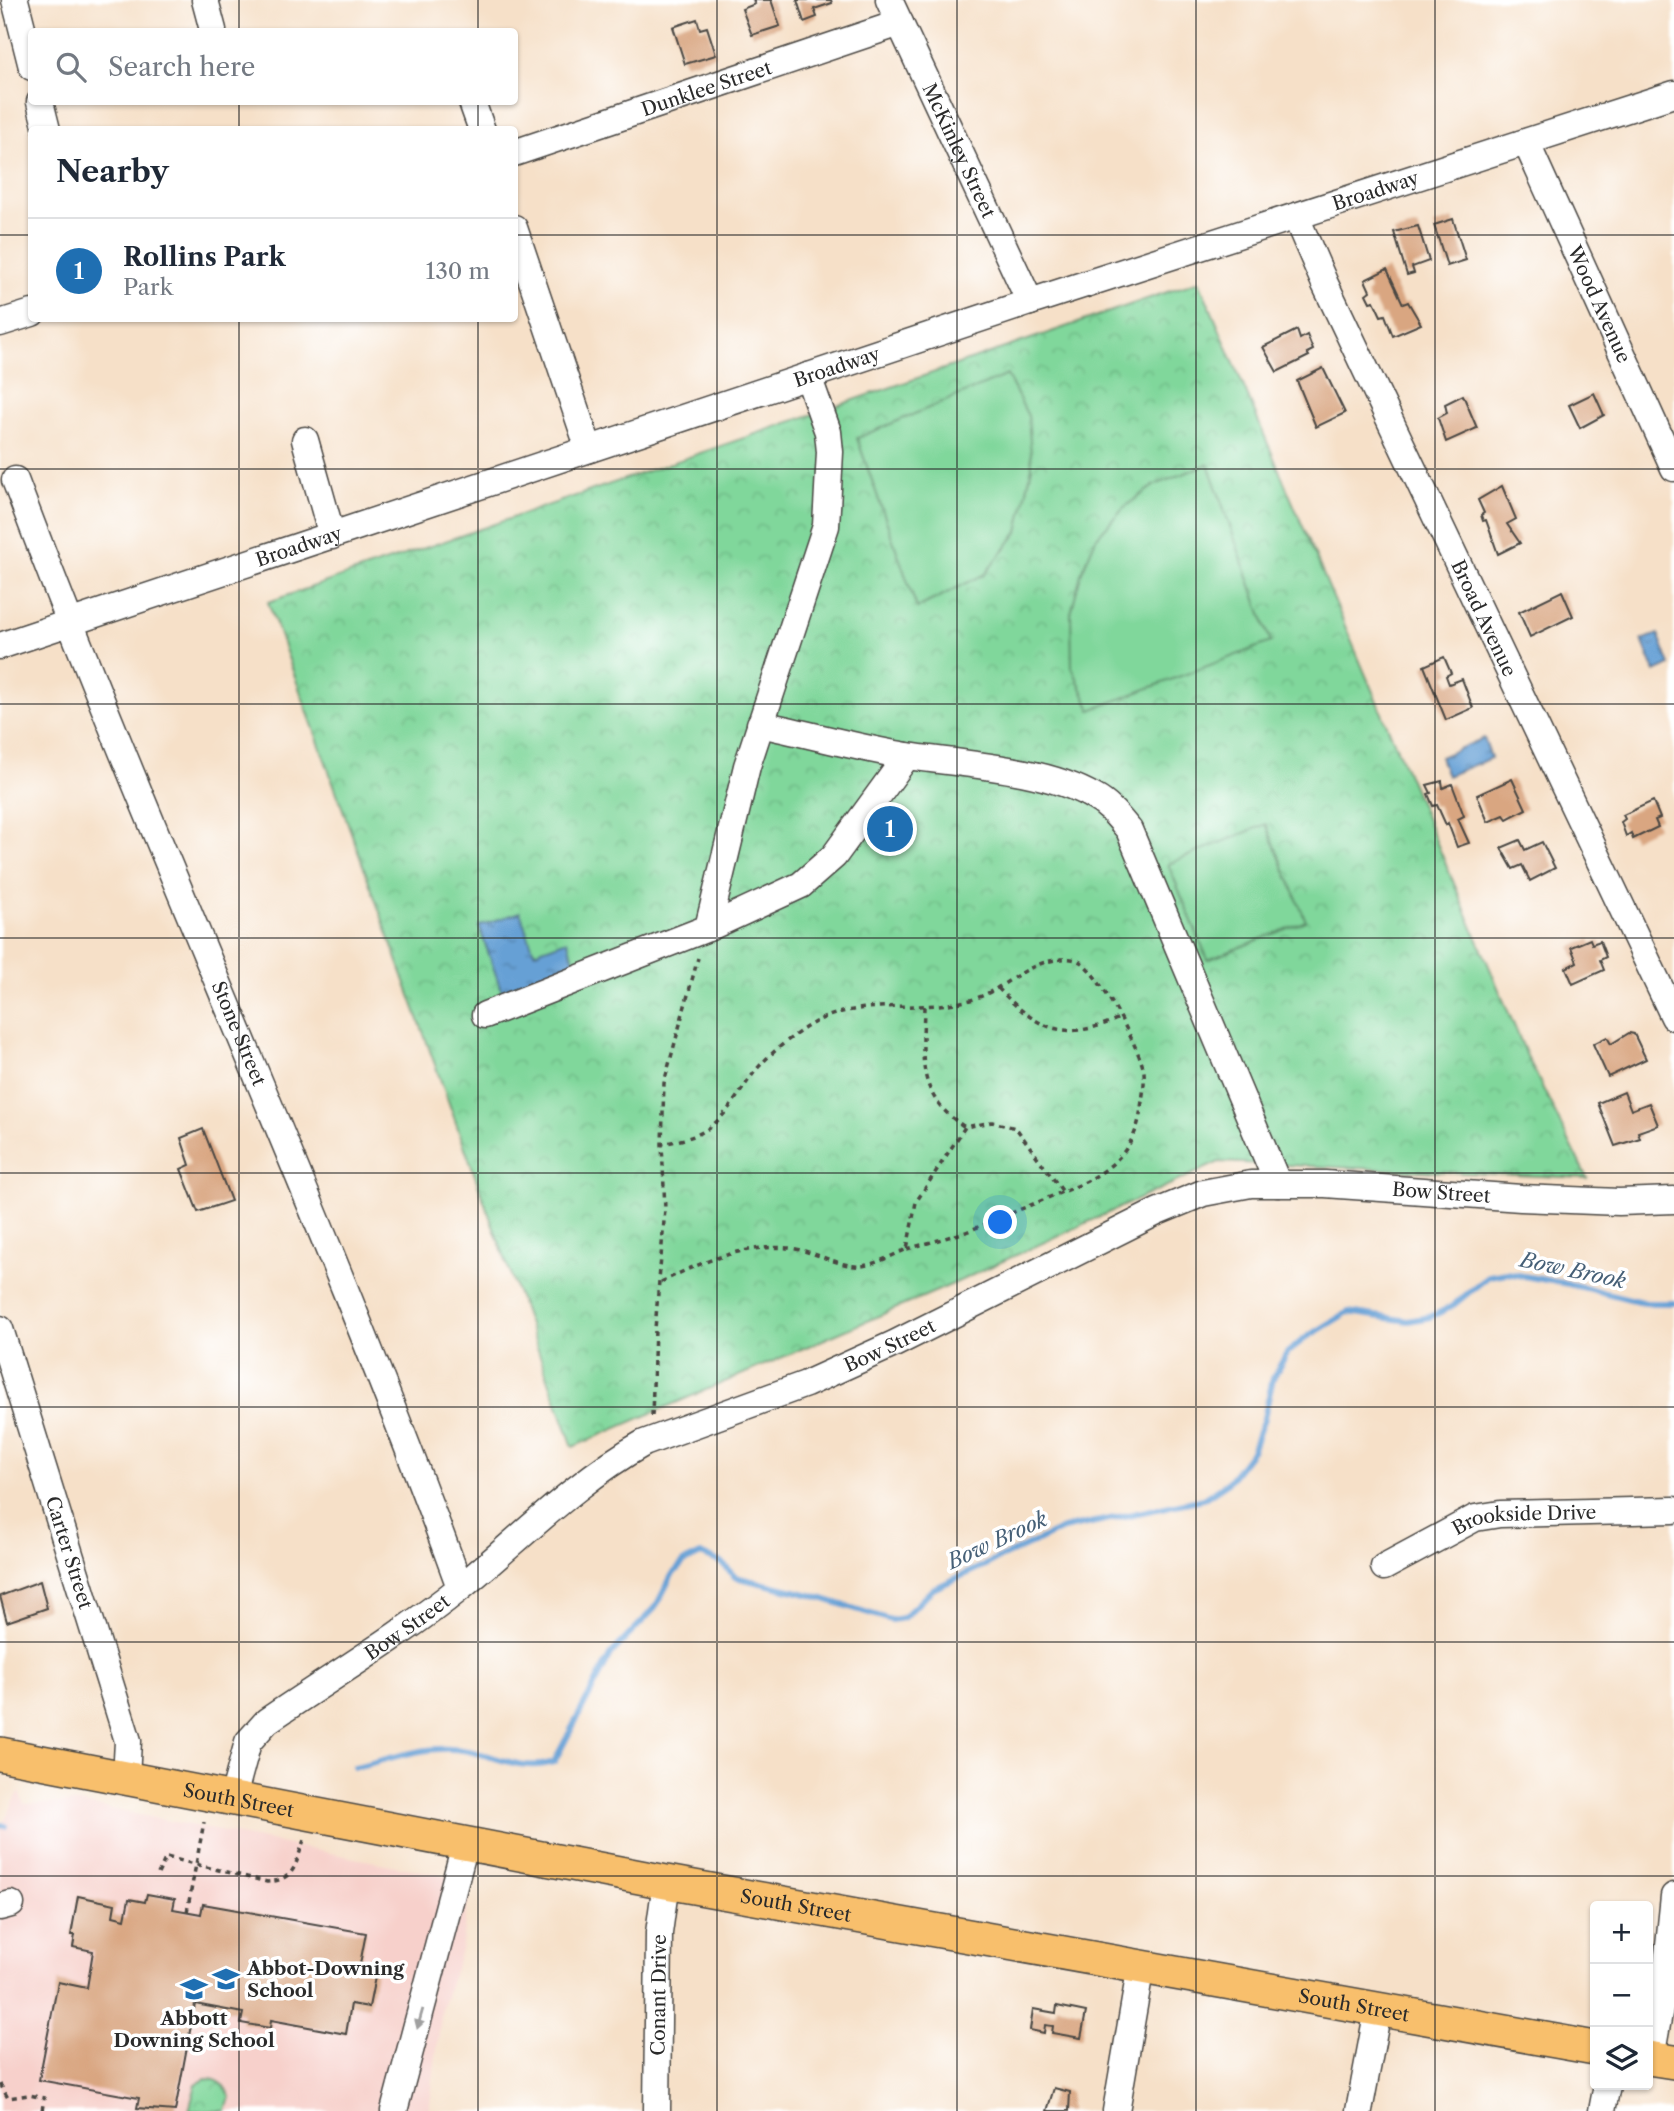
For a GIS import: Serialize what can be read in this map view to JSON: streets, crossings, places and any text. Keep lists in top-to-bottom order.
{
  "streets": {
    "main road": ["South Street"],
    "street": [
      "Dunklee Street",
      "McKinley Street",
      "Broadway",
      "Wood Avenue",
      "Broad Avenue",
      "Stone Street",
      "Bow Street",
      "Brookside Drive",
      "Carter Street",
      "Conant Drive"
    ]
  },
  "crossings": [
    ["Dunklee Street", "McKinley Street"],
    ["McKinley Street", "Broadway"],
    ["Broadway", "Wood Avenue"],
    ["Broadway", "Broad Avenue"],
    ["Broadway", "Stone Street"],
    ["Stone Street", "Bow Street"],
    ["Bow Street", "South Street"],
    ["Carter Street", "South Street"],
    ["South Street", "Conant Drive"]
  ],
  "water": ["Bow Brook"],
  "places": {
    "school or university": ["Abbot-Downing School", "Abbott Downing School"]
  },
  "page": {
    "search": "Search here",
    "heading": "Nearby",
    "list": [
      {
        "mark": "1",
        "name": "Rollins Park",
        "note": "Park",
        "value": "130 m"
      }
    ],
    "pins": "1",
    "map_buttons": ["+", "−"]
  }
}
